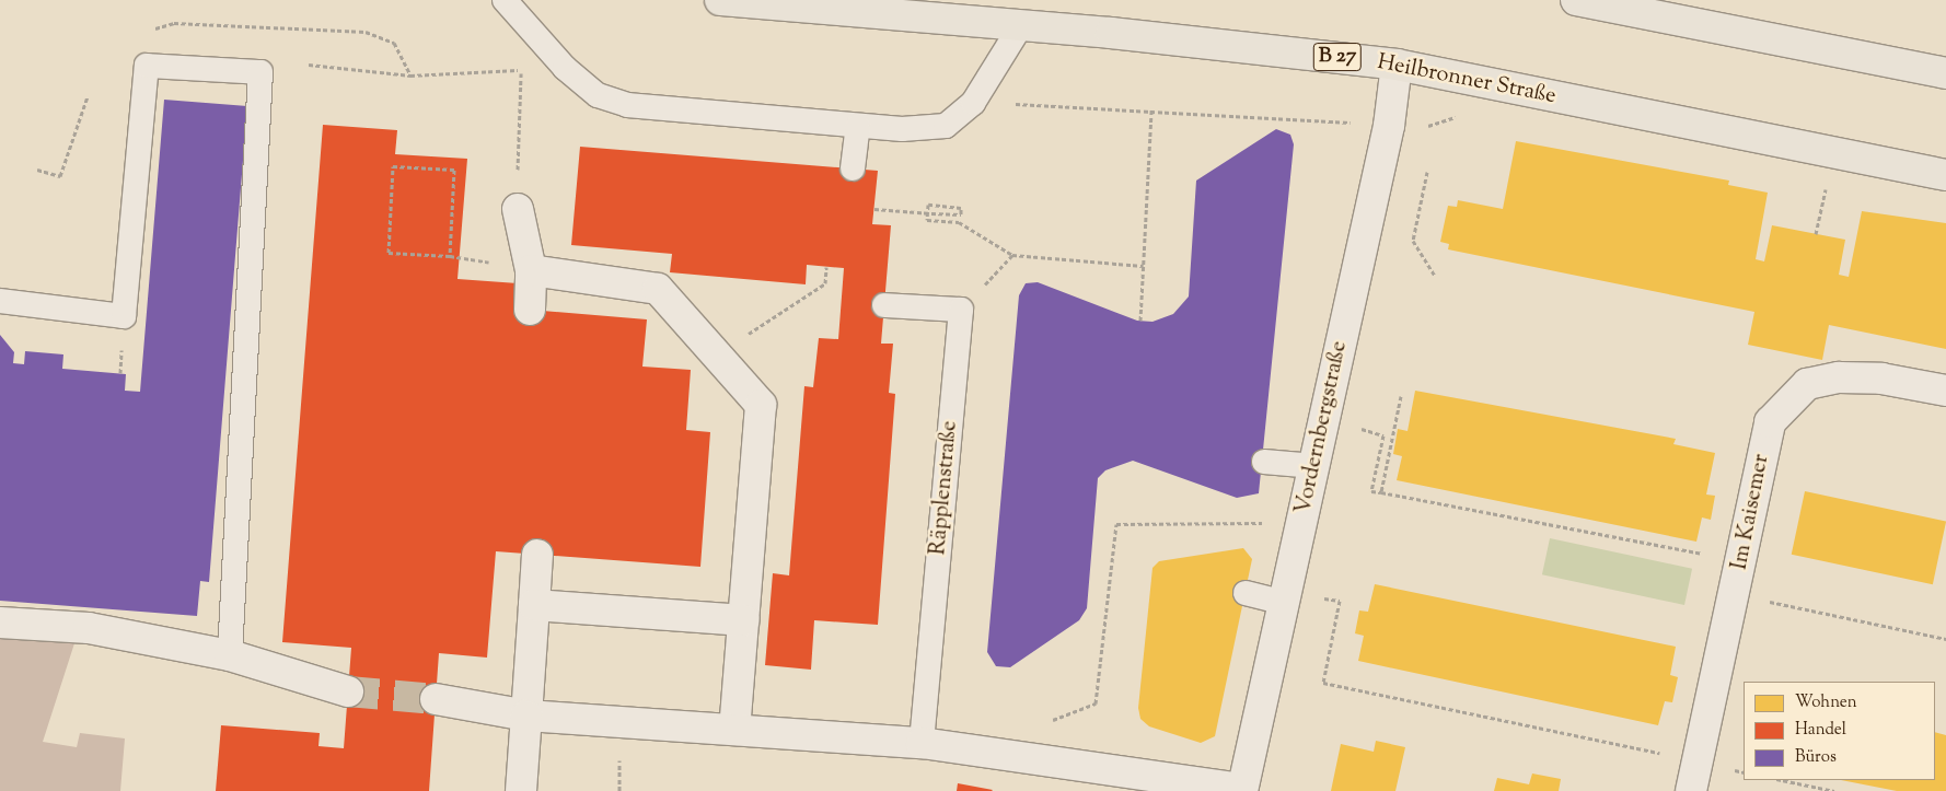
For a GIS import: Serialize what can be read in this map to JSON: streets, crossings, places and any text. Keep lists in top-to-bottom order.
{
  "streets": {
    "main road": ["B 27", "Heilbronner Straße"],
    "street": ["Vordernbergstraße", "Im Kaisemer"],
    "lane": ["Räpplenstraße"]
  },
  "crossings": [
    ["Heilbronner Straße", "Vordernbergstraße"]
  ],
  "legend": ["Wohnen", "Handel", "Büros"]
}
